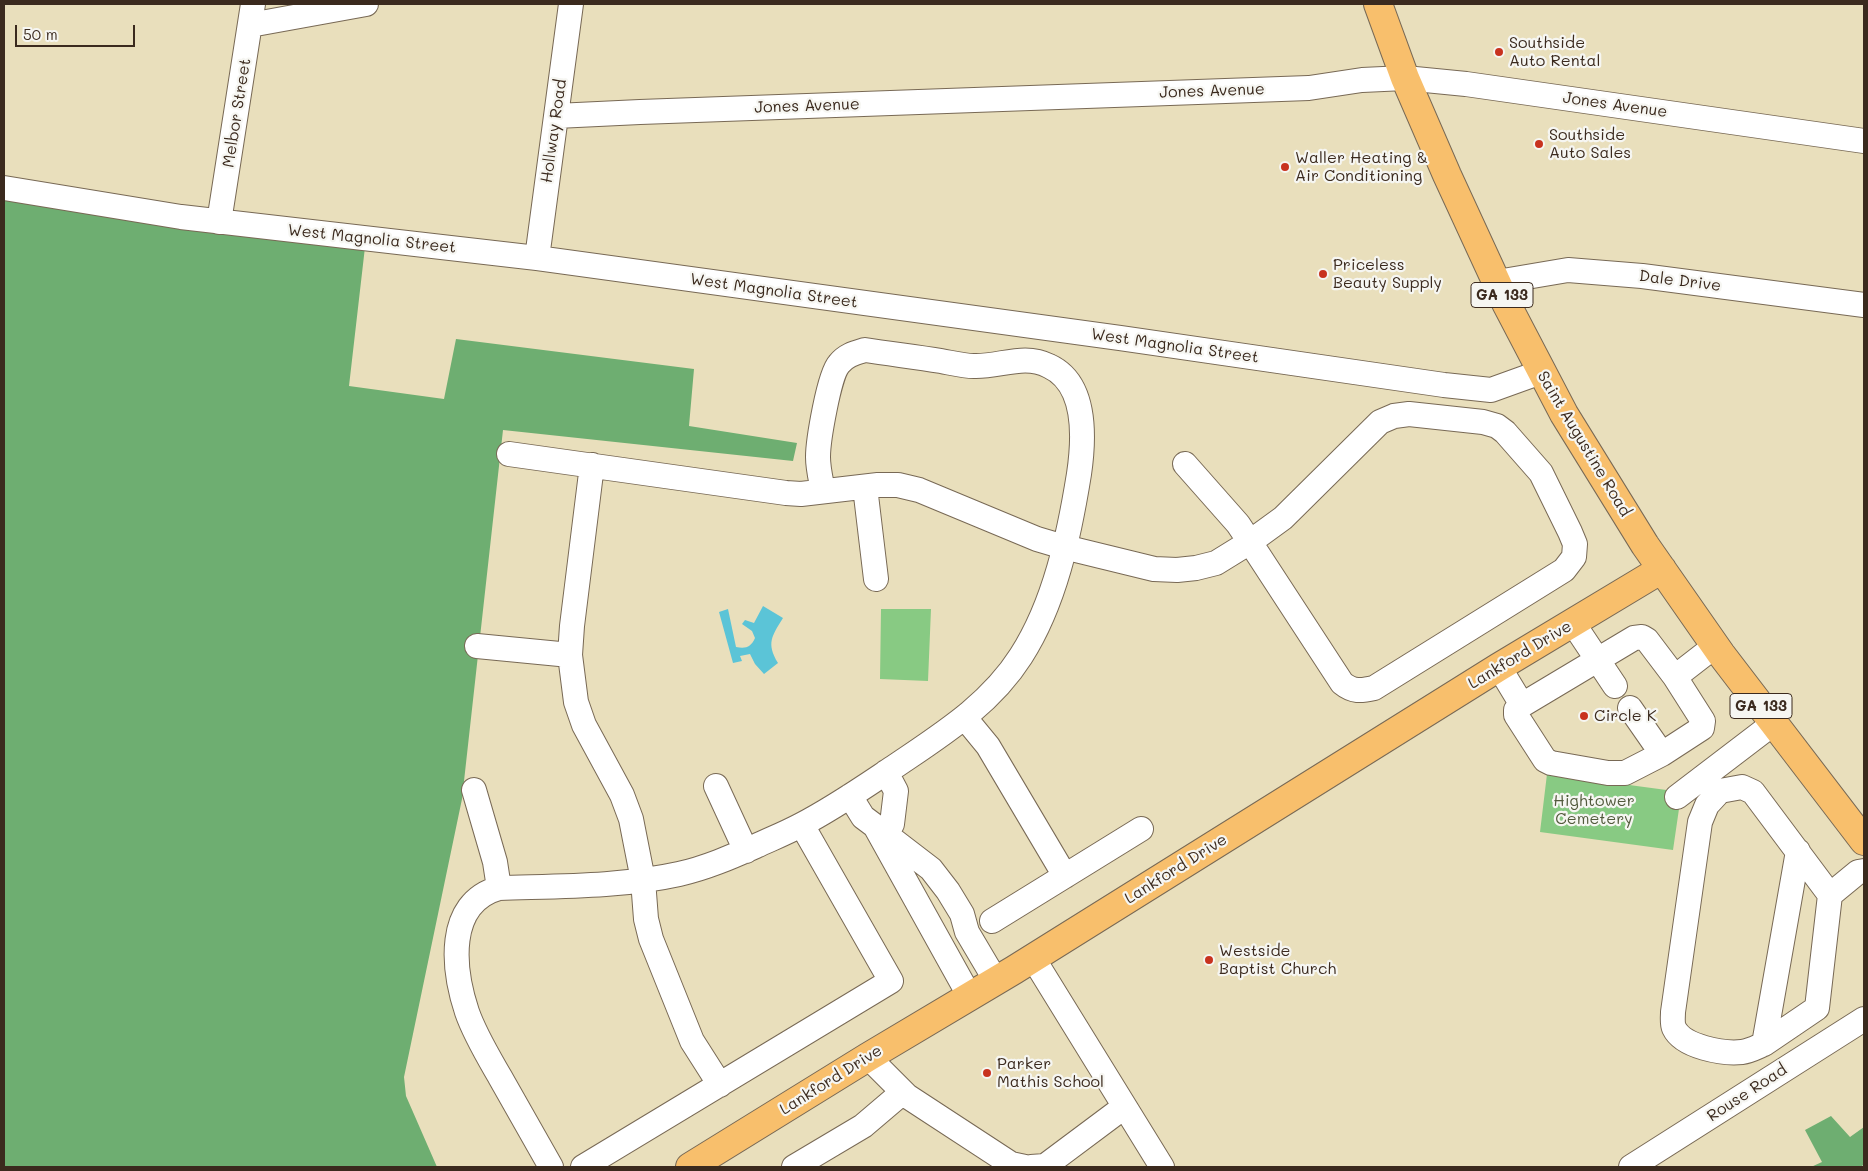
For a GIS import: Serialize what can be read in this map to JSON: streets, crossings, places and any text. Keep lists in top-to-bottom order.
{
  "streets": {
    "main road": ["GA 133", "Saint Augustine Road", "Lankford Drive"],
    "street": [
      "Jones Avenue",
      "Melbor Street",
      "Hollway Road",
      "West Magnolia Street",
      "Dale Drive",
      "Rouse Road"
    ]
  },
  "crossings": [
    ["Jones Avenue", "Hollway Road"],
    ["Jones Avenue", "Saint Augustine Road"],
    ["Melbor Street", "West Magnolia Street"],
    ["Hollway Road", "West Magnolia Street"],
    ["West Magnolia Street", "Saint Augustine Road"],
    ["Dale Drive", "Saint Augustine Road"],
    ["Saint Augustine Road", "Lankford Drive"]
  ],
  "parks": ["Hightower Cemetery"],
  "places": [
    "Southside Auto Rental",
    "Southside Auto Sales",
    "Waller Heating & Air Conditioning",
    "Priceless Beauty Supply",
    "Circle K",
    "Westside Baptist Church",
    "Parker Mathis School"
  ],
  "scale_bar": "50 m"
}
